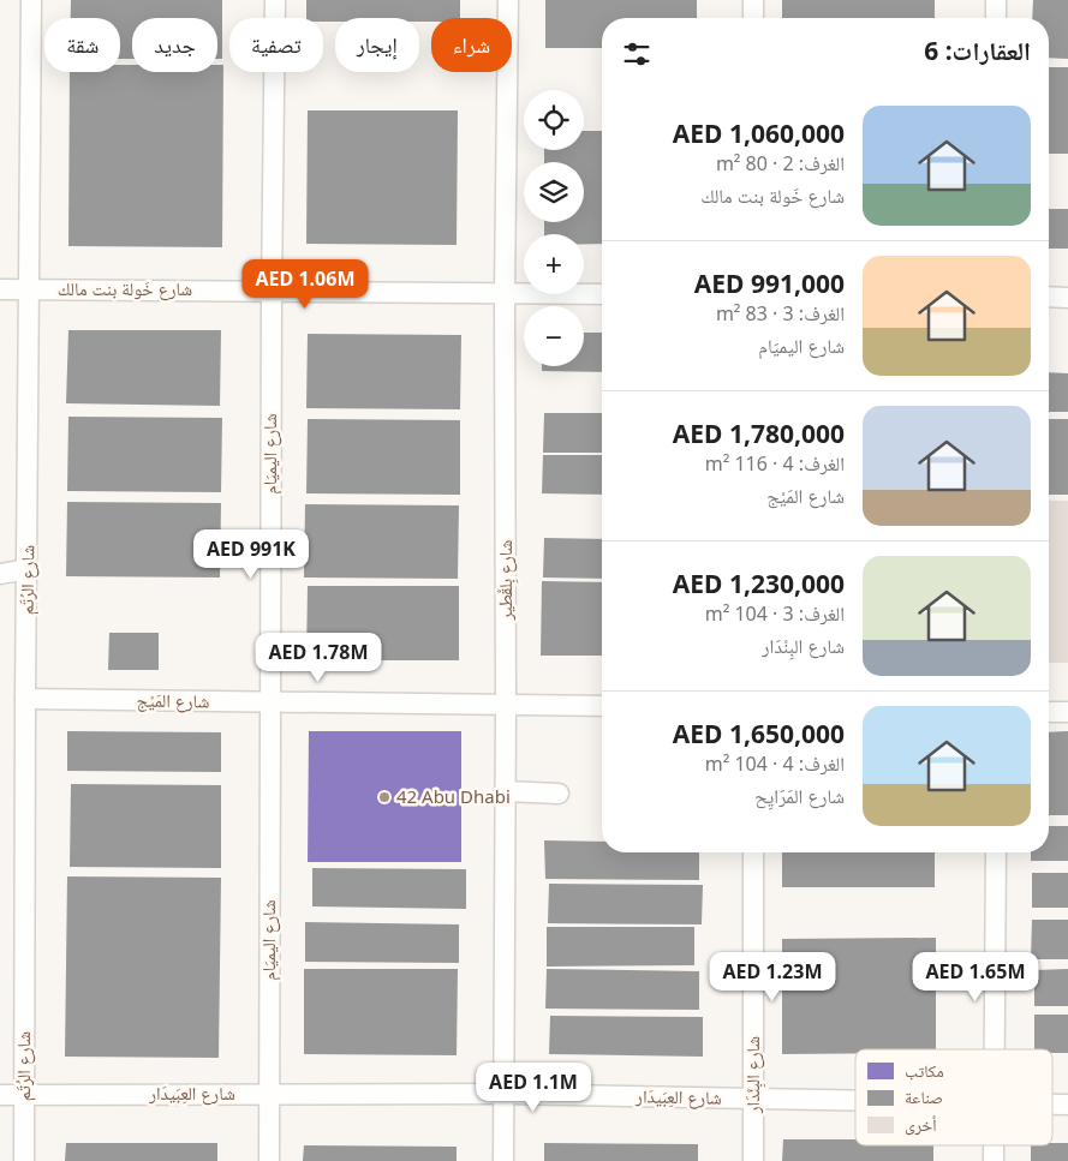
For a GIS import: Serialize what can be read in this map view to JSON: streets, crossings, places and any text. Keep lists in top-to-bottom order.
{
  "streets": {
    "street": [
      "شارع خَولة بنت مالك",
      "شارع اليميَام",
      "شارع الرُتَم",
      "شارع بِلقْطير",
      "شارع المَيْج",
      "شارع البِنْدَار",
      "شارع العِبَيدَار"
    ]
  },
  "crossings": [
    ["شارع خَولة بنت مالك", "شارع اليميَام"],
    ["شارع خَولة بنت مالك", "شارع الرُتَم"],
    ["شارع خَولة بنت مالك", "شارع بِلقْطير"],
    ["شارع اليميَام", "شارع المَيْج"],
    ["شارع اليميَام", "شارع العِبَيدَار"],
    ["شارع الرُتَم", "شارع المَيْج"],
    ["شارع الرُتَم", "شارع العِبَيدَار"],
    ["شارع بِلقْطير", "شارع المَيْج"],
    ["شارع بِلقْطير", "شارع العِبَيدَار"],
    ["شارع البِنْدَار", "شارع العِبَيدَار"]
  ],
  "places": ["42 Abu Dhabi"],
  "legend": ["مكاتب", "صناعة", "أخرى"],
  "page": {
    "chip": [
      "شراء",
      "إيجار",
      "تصفية",
      "جديد",
      "شقة"
    ],
    "heading": "العقارات: 6",
    "map_buttons": ["+", "−"],
    "list": [
      {
        "name": "AED 1,060,000",
        "note": "الغرف: 2 · 80 m² · شارع خَولة بنت مالك"
      },
      {
        "name": "AED 991,000",
        "note": "الغرف: 3 · 83 m² · شارع اليميَام"
      },
      {
        "name": "AED 1,780,000",
        "note": "الغرف: 4 · 116 m² · شارع المَيْج"
      },
      {
        "name": "AED 1,230,000",
        "note": "الغرف: 3 · 104 m² · شارع البِنْدَار"
      },
      {
        "name": "AED 1,650,000",
        "note": "الغرف: 4 · 104 m² · شارع المَرَايِح"
      }
    ],
    "price": [
      "AED 1.06M",
      "AED 991K",
      "AED 1.78M",
      "AED 1.23M",
      "AED 1.65M",
      "AED 1.1M"
    ]
  }
}
